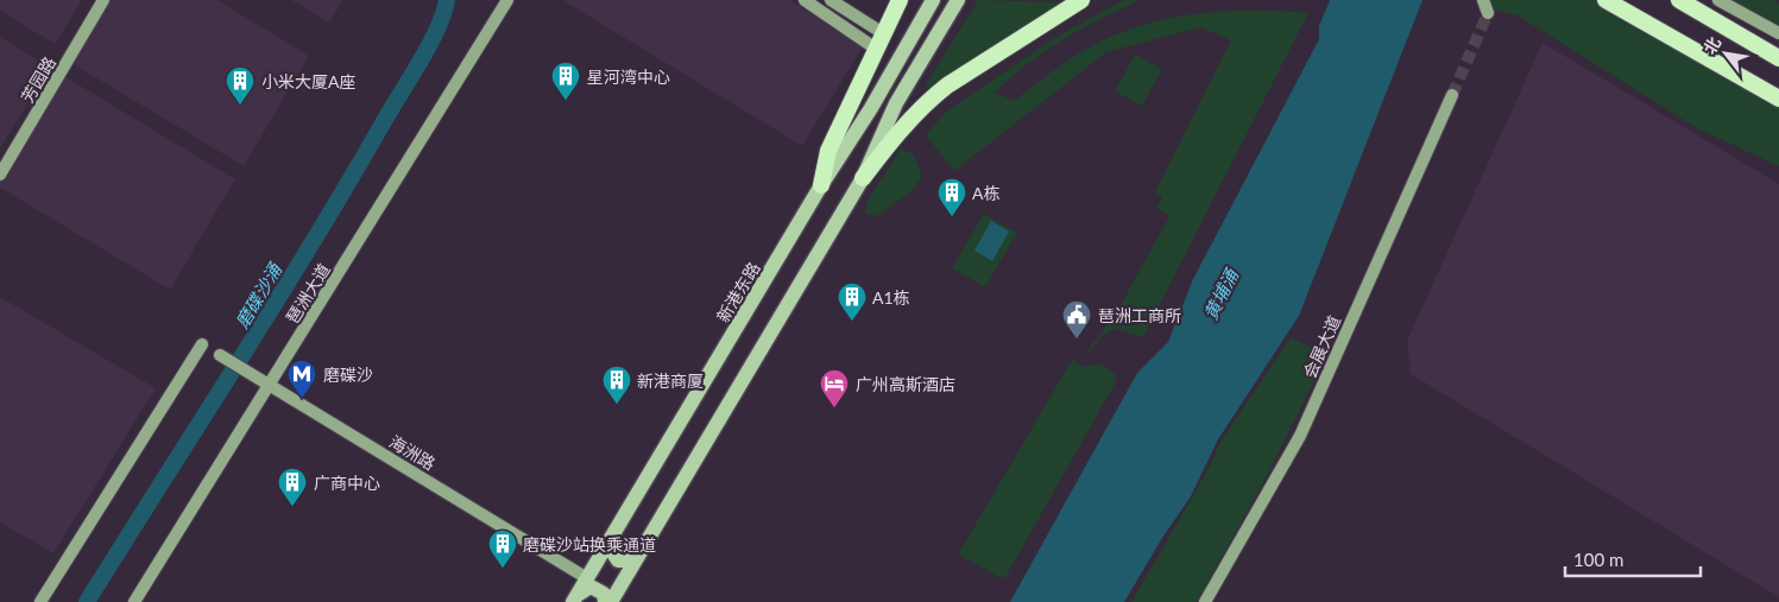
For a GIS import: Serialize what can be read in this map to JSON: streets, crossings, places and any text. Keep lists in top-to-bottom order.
{
  "streets": {
    "main road": ["新港东路"],
    "street": [
      "芳园路",
      "琶洲大道",
      "会展大道",
      "海洲路"
    ]
  },
  "crossings": [
    ["新港东路", "海洲路"],
    ["琶洲大道", "海洲路"]
  ],
  "water": ["黄埔涌", "磨碟沙涌"],
  "places": {
    "building": [
      "星河湾中心",
      "小米大厦A座",
      "A栋",
      "A1栋",
      "新港商厦",
      "广商中心",
      "磨碟沙站换乘通道"
    ],
    "public building": ["琶洲工商所"],
    "metro station": ["磨碟沙"],
    "hotel": ["广州高斯酒店"]
  },
  "scale_bar": "100 m",
  "north": "top left"
}
